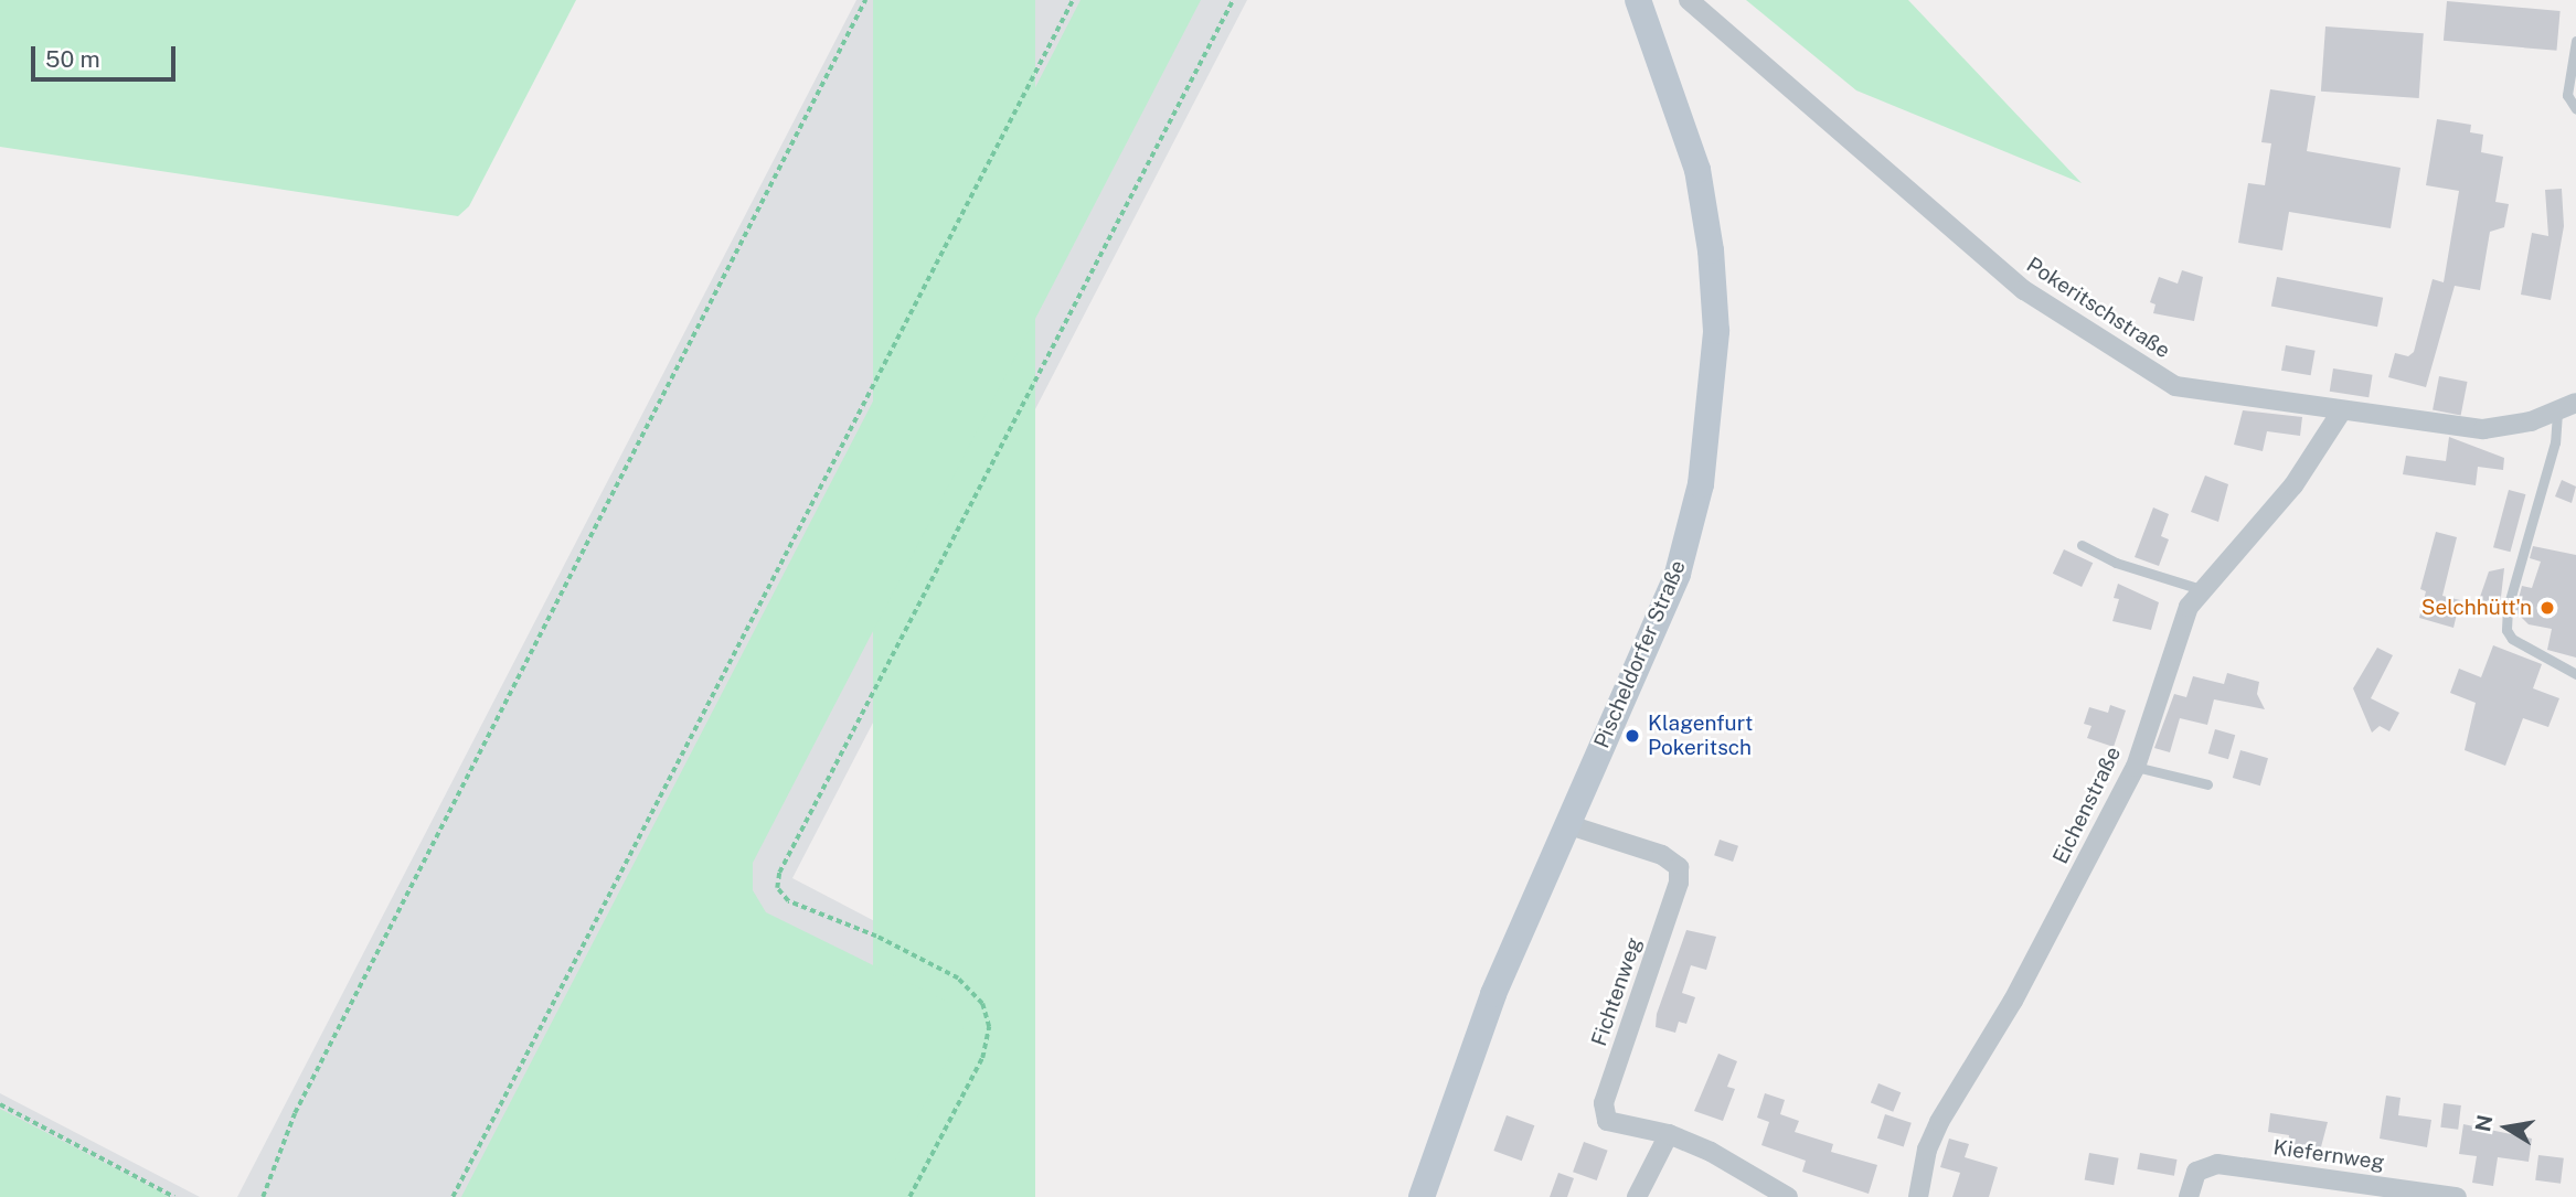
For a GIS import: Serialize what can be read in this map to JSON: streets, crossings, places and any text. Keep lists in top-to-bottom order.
{
  "streets": {
    "main road": ["Pischeldorfer Straße"],
    "street": [
      "Pokeritschstraße",
      "Eichenstraße",
      "Fichtenweg",
      "Kiefernweg"
    ]
  },
  "crossings": [
    ["Pokeritschstraße", "Eichenstraße"],
    ["Pischeldorfer Straße", "Fichtenweg"]
  ],
  "places": ["Selchhütt'n", "Klagenfurt Pokeritsch"],
  "scale_bar": "50 m",
  "north": "left"
}
